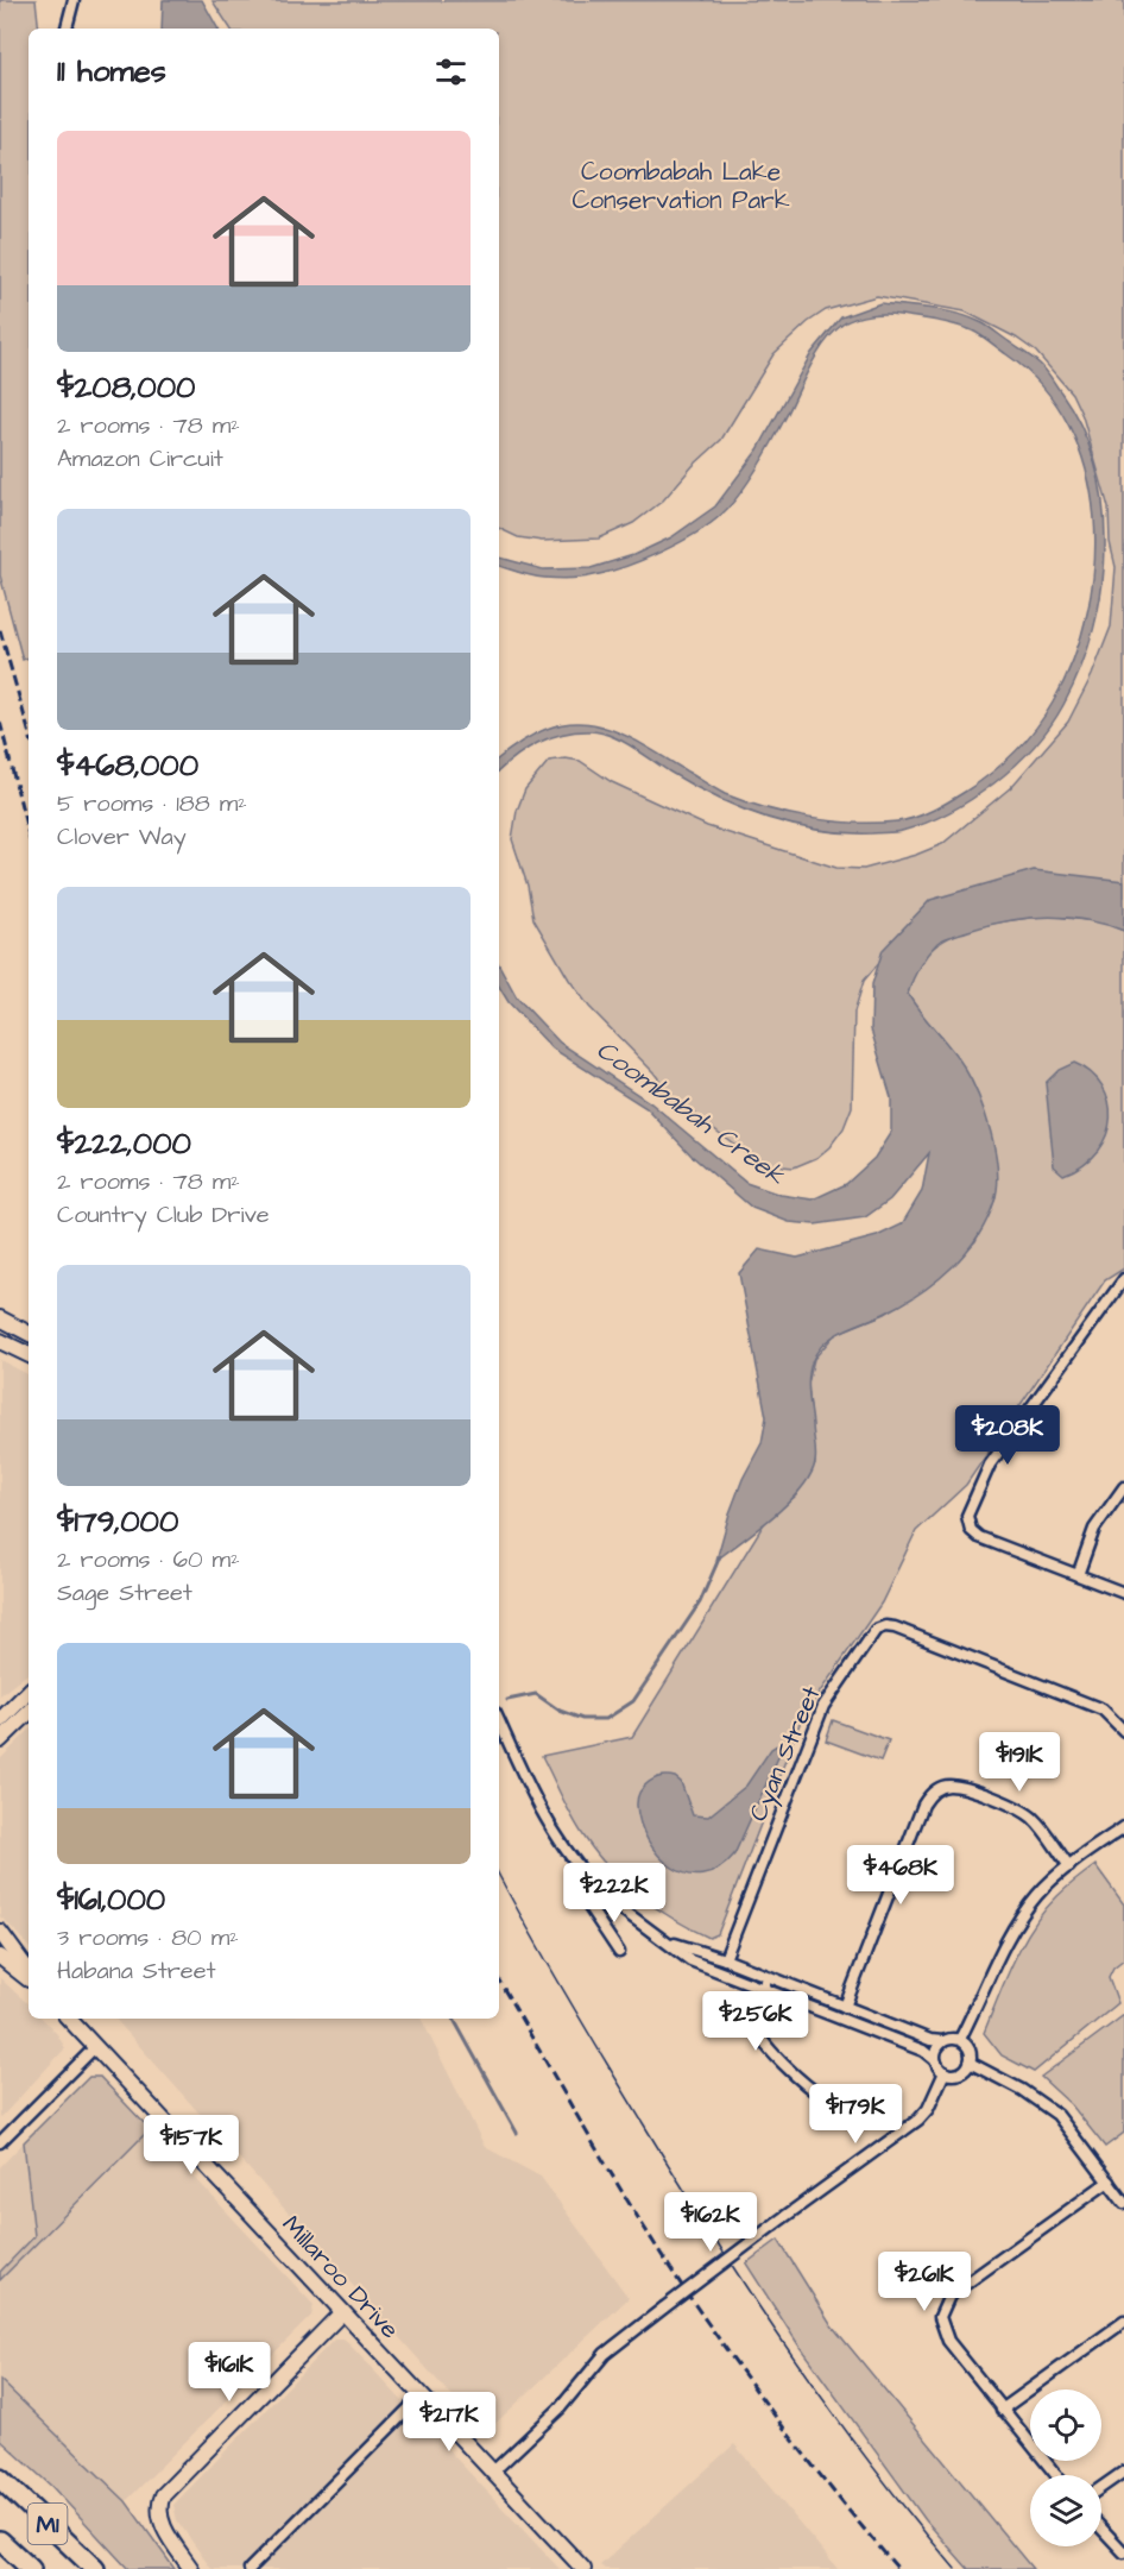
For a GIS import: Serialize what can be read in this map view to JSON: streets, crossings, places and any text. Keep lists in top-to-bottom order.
{
  "streets": {
    "highway": ["M1"],
    "street": ["Cyan Street", "Millaroo Drive"]
  },
  "water": ["Coombabah Creek"],
  "parks": ["Coombabah Lake Conservation Park"],
  "page": {
    "heading": "11 homes",
    "list": [
      {
        "name": "$208,000",
        "note": "2 rooms · 78 m² · Amazon Circuit"
      },
      {
        "name": "$468,000",
        "note": "5 rooms · 188 m² · Clover Way"
      },
      {
        "name": "$222,000",
        "note": "2 rooms · 78 m² · Country Club Drive"
      },
      {
        "name": "$179,000",
        "note": "2 rooms · 60 m² · Sage Street"
      },
      {
        "name": "$161,000",
        "note": "3 rooms · 80 m² · Habana Street"
      }
    ],
    "price": [
      "$208K",
      "$191K",
      "$468K",
      "$222K",
      "$256K",
      "$179K",
      "$157K",
      "$162K",
      "$261K",
      "$161K",
      "$217K"
    ]
  }
}
